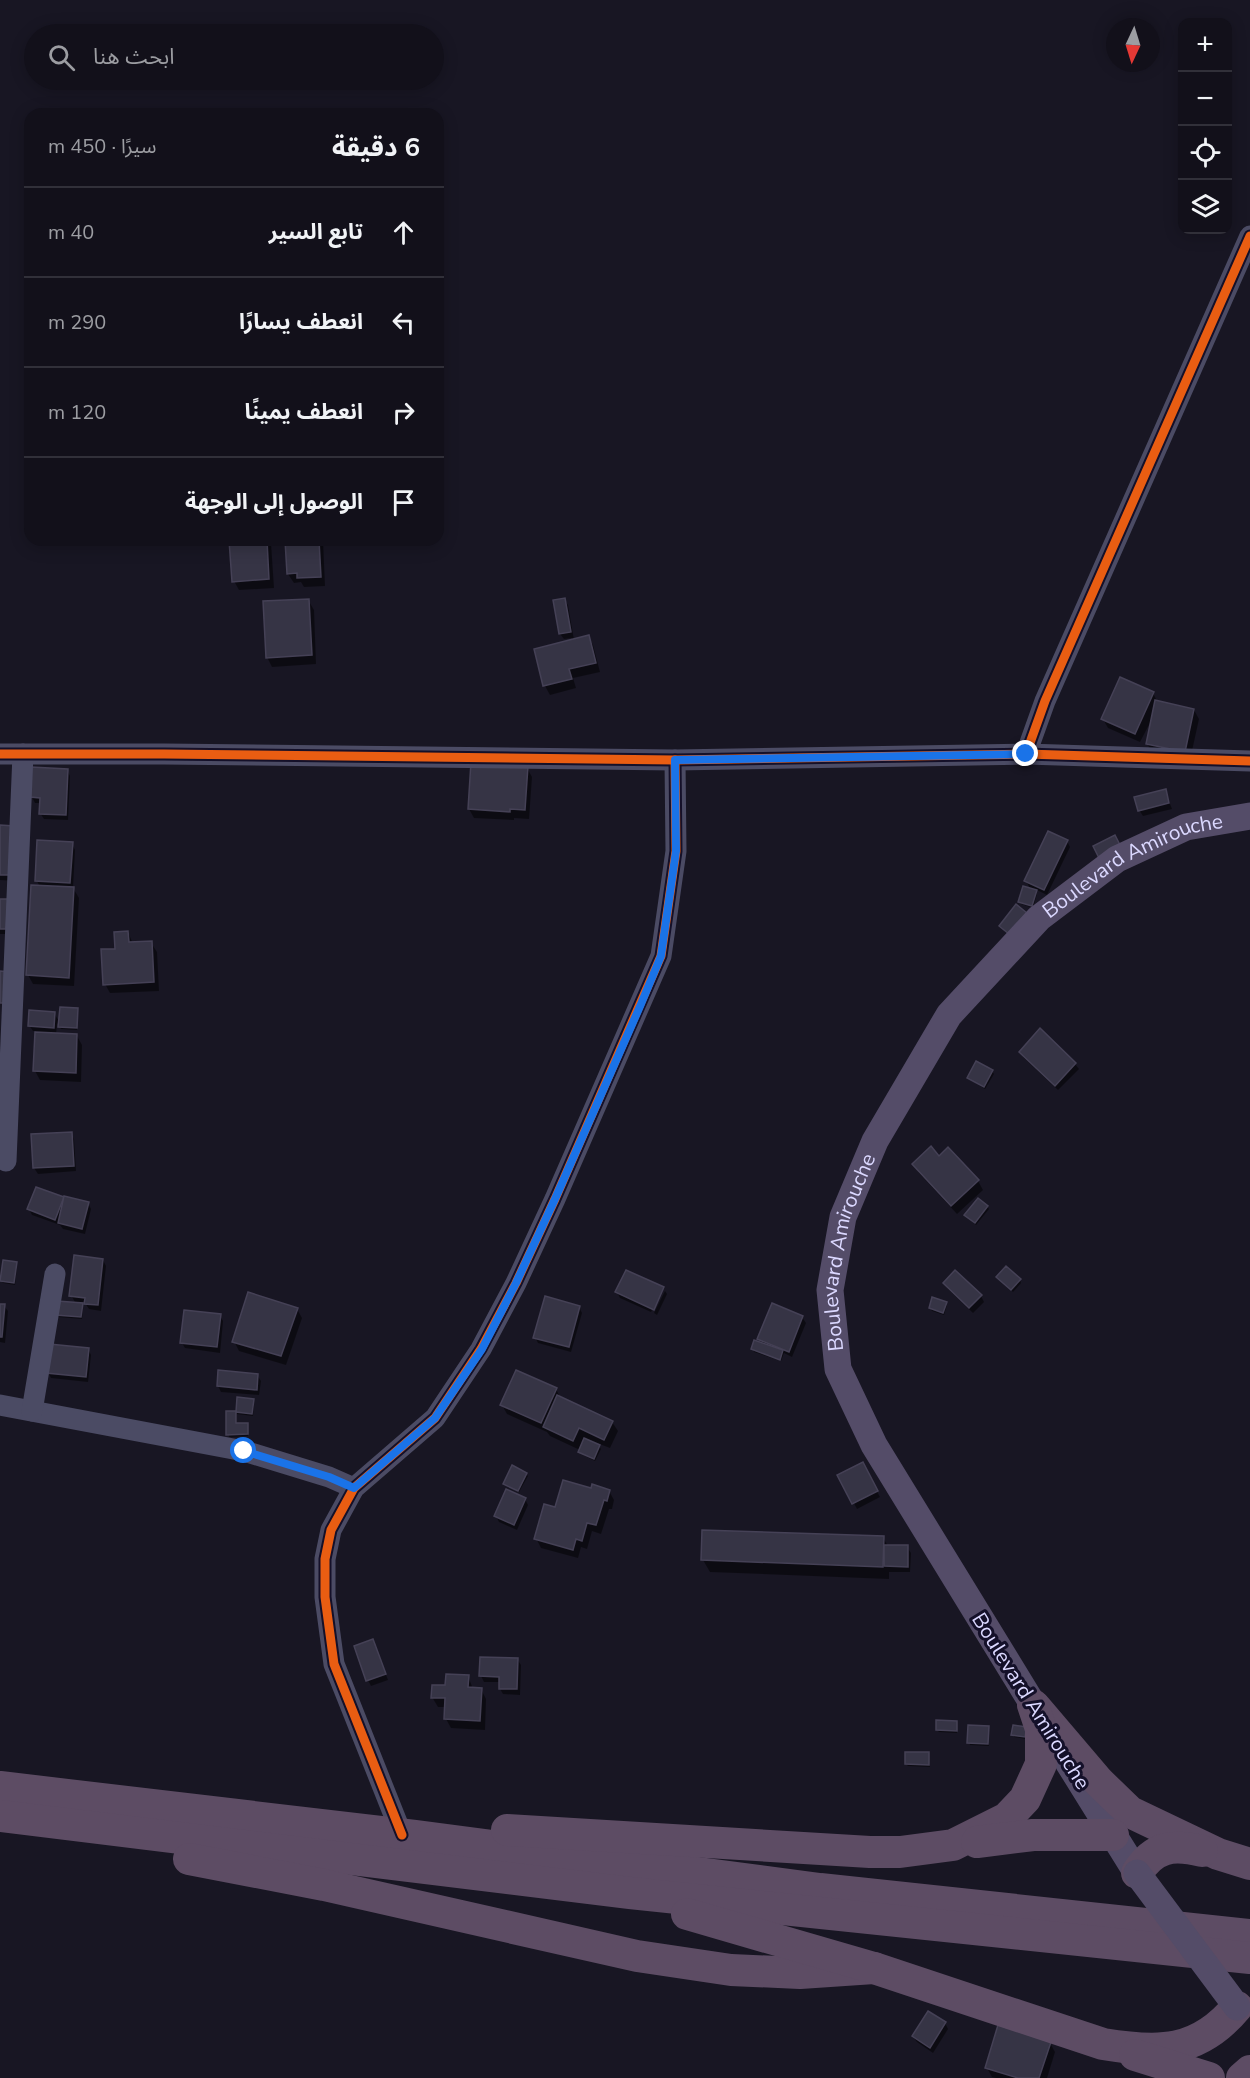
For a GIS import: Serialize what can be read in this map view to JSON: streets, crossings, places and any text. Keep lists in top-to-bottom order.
{
  "streets": {
    "main road": ["Boulevard Amirouche"]
  },
  "north": "bottom",
  "page": {
    "map_buttons": ["+", "−"],
    "search": "ابحث هنا",
    "heading": ["6 دقيقة", "سيرًا · 450 m"],
    "list": [
      ["تابع السير", "40 m"],
      ["انعطف يسارًا", "290 m"],
      ["انعطف يمينًا", "120 m"],
      "الوصول إلى الوجهة"
    ]
  }
}
